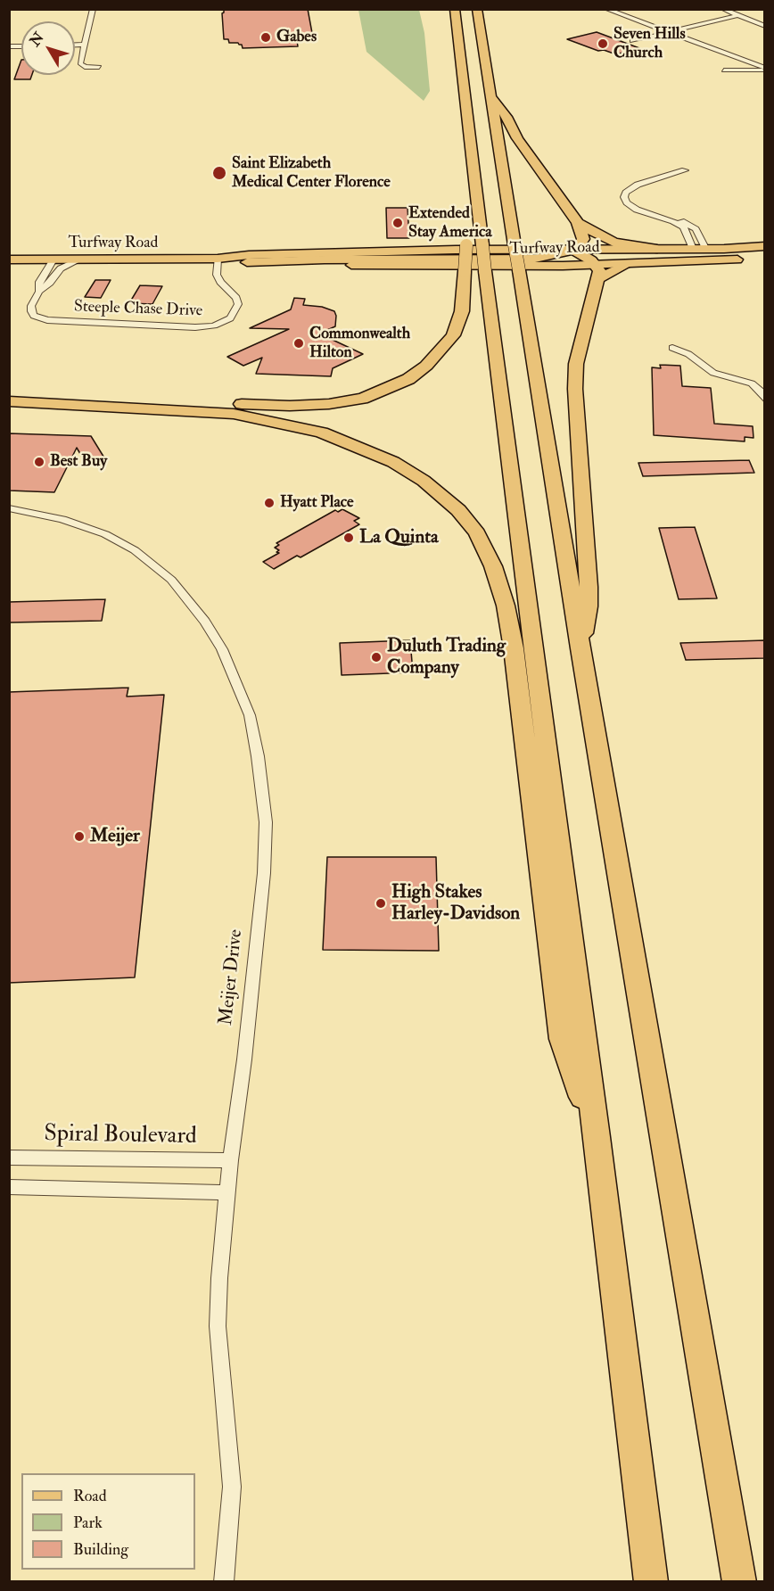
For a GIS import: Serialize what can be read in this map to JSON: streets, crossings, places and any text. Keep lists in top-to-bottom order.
{
  "streets": {
    "main road": ["Turfway Road"],
    "street": ["Steeple Chase Drive", "Meijer Drive", "Spiral Boulevard"]
  },
  "crossings": [
    ["Turfway Road", "Steeple Chase Drive"],
    ["Meijer Drive", "Spiral Boulevard"]
  ],
  "places": [
    "Gabes",
    "Seven Hills Church",
    "Saint Elizabeth Medical Center Florence",
    "Extended Stay America",
    "Commonwealth Hilton",
    "Best Buy",
    "Hyatt Place",
    "La Quinta",
    "Duluth Trading Company",
    "Meijer",
    "High Stakes Harley-Davidson"
  ],
  "legend": ["Road", "Park", "Building"],
  "north": "top left"
}
